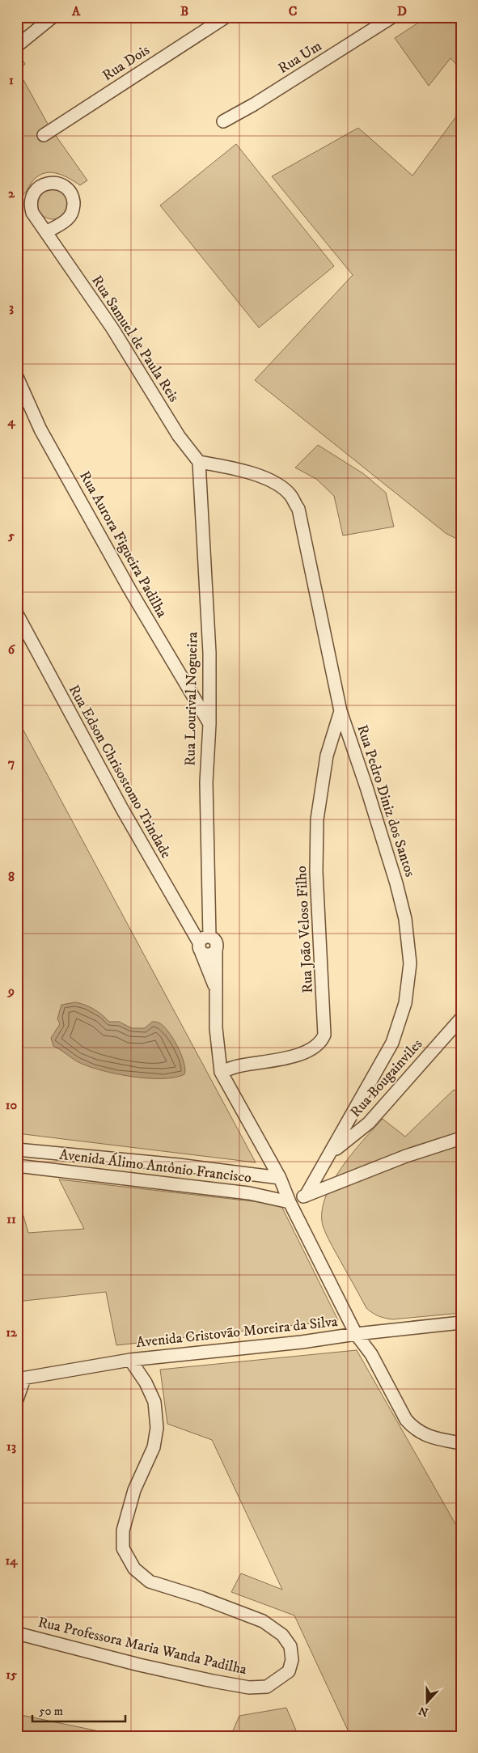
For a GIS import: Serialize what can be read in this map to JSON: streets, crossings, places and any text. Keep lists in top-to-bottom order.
{
  "streets": {
    "street": [
      "Rua Um",
      "Rua Dois",
      "Rua Samuel de Paula Reis",
      "Rua Aurora Figueira Padilha",
      "Rua Lourival Nogueira",
      "Rua Edson Chrisostomo Trindade",
      "Rua Pedro Diniz dos Santos",
      "Rua João Veloso Filho",
      "Rua Bougainviles",
      "Avenida Álimo Antônio Francisco",
      "Avenida Cristovão Moreira da Silva",
      "Rua Professora Maria Wanda Padilha"
    ]
  },
  "crossings": [
    ["Rua Samuel de Paula Reis", "Rua Lourival Nogueira"],
    ["Rua Samuel de Paula Reis", "Rua Pedro Diniz dos Santos"],
    ["Rua Aurora Figueira Padilha", "Rua Lourival Nogueira"],
    ["Rua Lourival Nogueira", "Rua Edson Chrisostomo Trindade"],
    ["Rua Lourival Nogueira", "Rua Pedro Diniz dos Santos"],
    ["Rua Pedro Diniz dos Santos", "Rua João Veloso Filho"],
    ["Rua Pedro Diniz dos Santos", "Rua Bougainviles"],
    ["Avenida Cristovão Moreira da Silva", "Rua Professora Maria Wanda Padilha"]
  ],
  "scale_bar": "50 m",
  "north": "bottom",
  "grid": {
    "columns": [
      "A",
      "B",
      "C",
      "D"
    ],
    "rows": [
      "1",
      "2",
      "3",
      "4",
      "5",
      "6",
      "7",
      "8",
      "9",
      "10",
      "11",
      "12",
      "13",
      "14",
      "15"
    ]
  }
}
